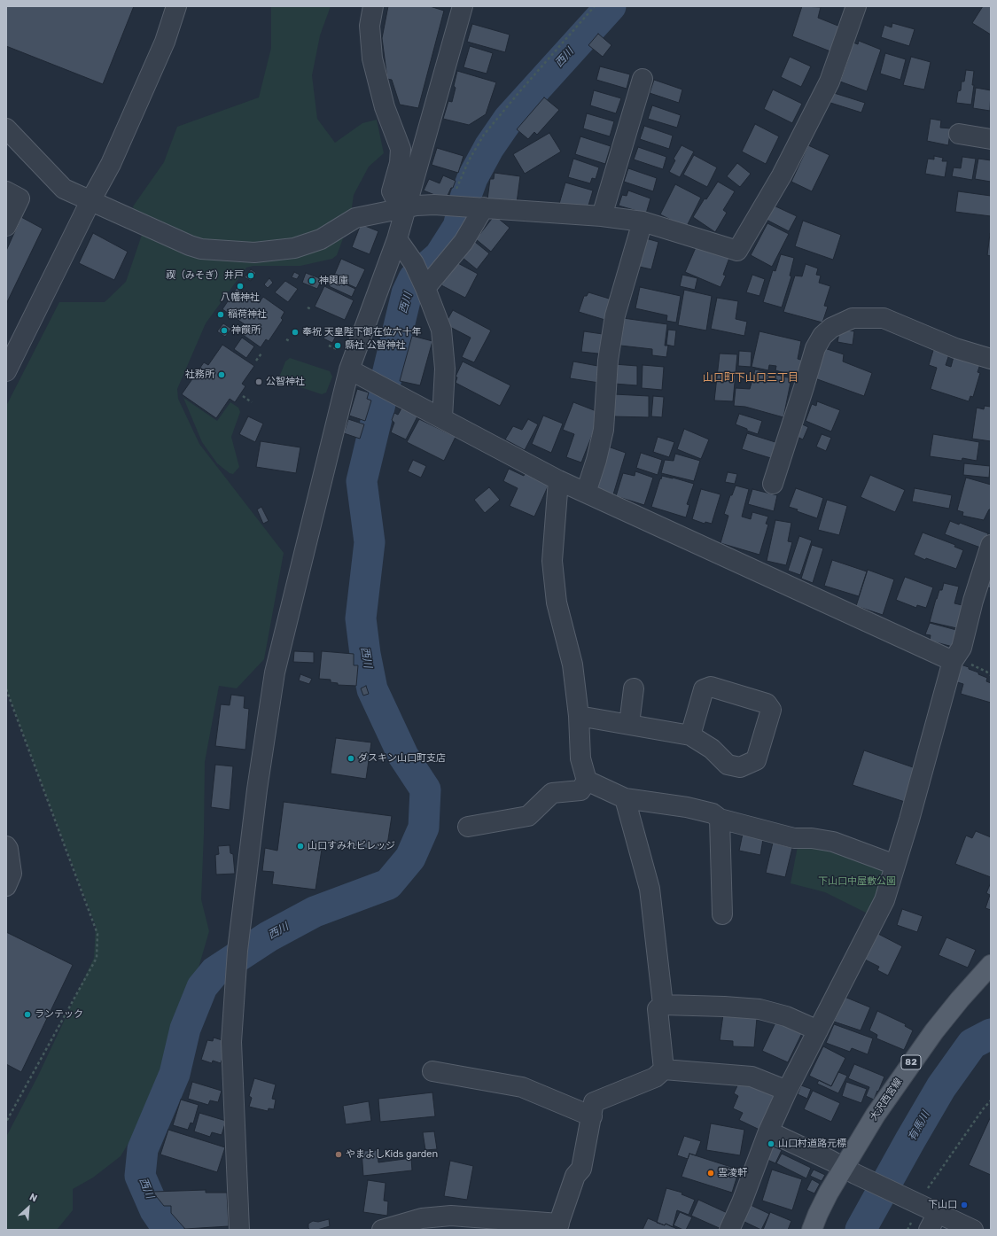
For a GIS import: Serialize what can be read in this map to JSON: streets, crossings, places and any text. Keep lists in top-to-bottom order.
{
  "streets": {
    "main road": ["82", "大沢西宮線"]
  },
  "districts": ["山口町下山口三丁目"],
  "water": ["西川", "有馬川"],
  "parks": ["下山口中屋敷公園"],
  "places": [
    "禊（みそぎ）井戸",
    "神輿庫",
    "八幡神社",
    "稲荷神社",
    "神饌所",
    "奉祝 天皇陛下御在位六十年",
    "縣社 公智神社",
    "社務所",
    "公智神社",
    "ダスキン山口町支店",
    "山口すみれビレッジ",
    "ランテック",
    "山口村道路元標",
    "やまよしKids garden",
    "雲凌軒",
    "下山口"
  ],
  "north": "top right"
}
